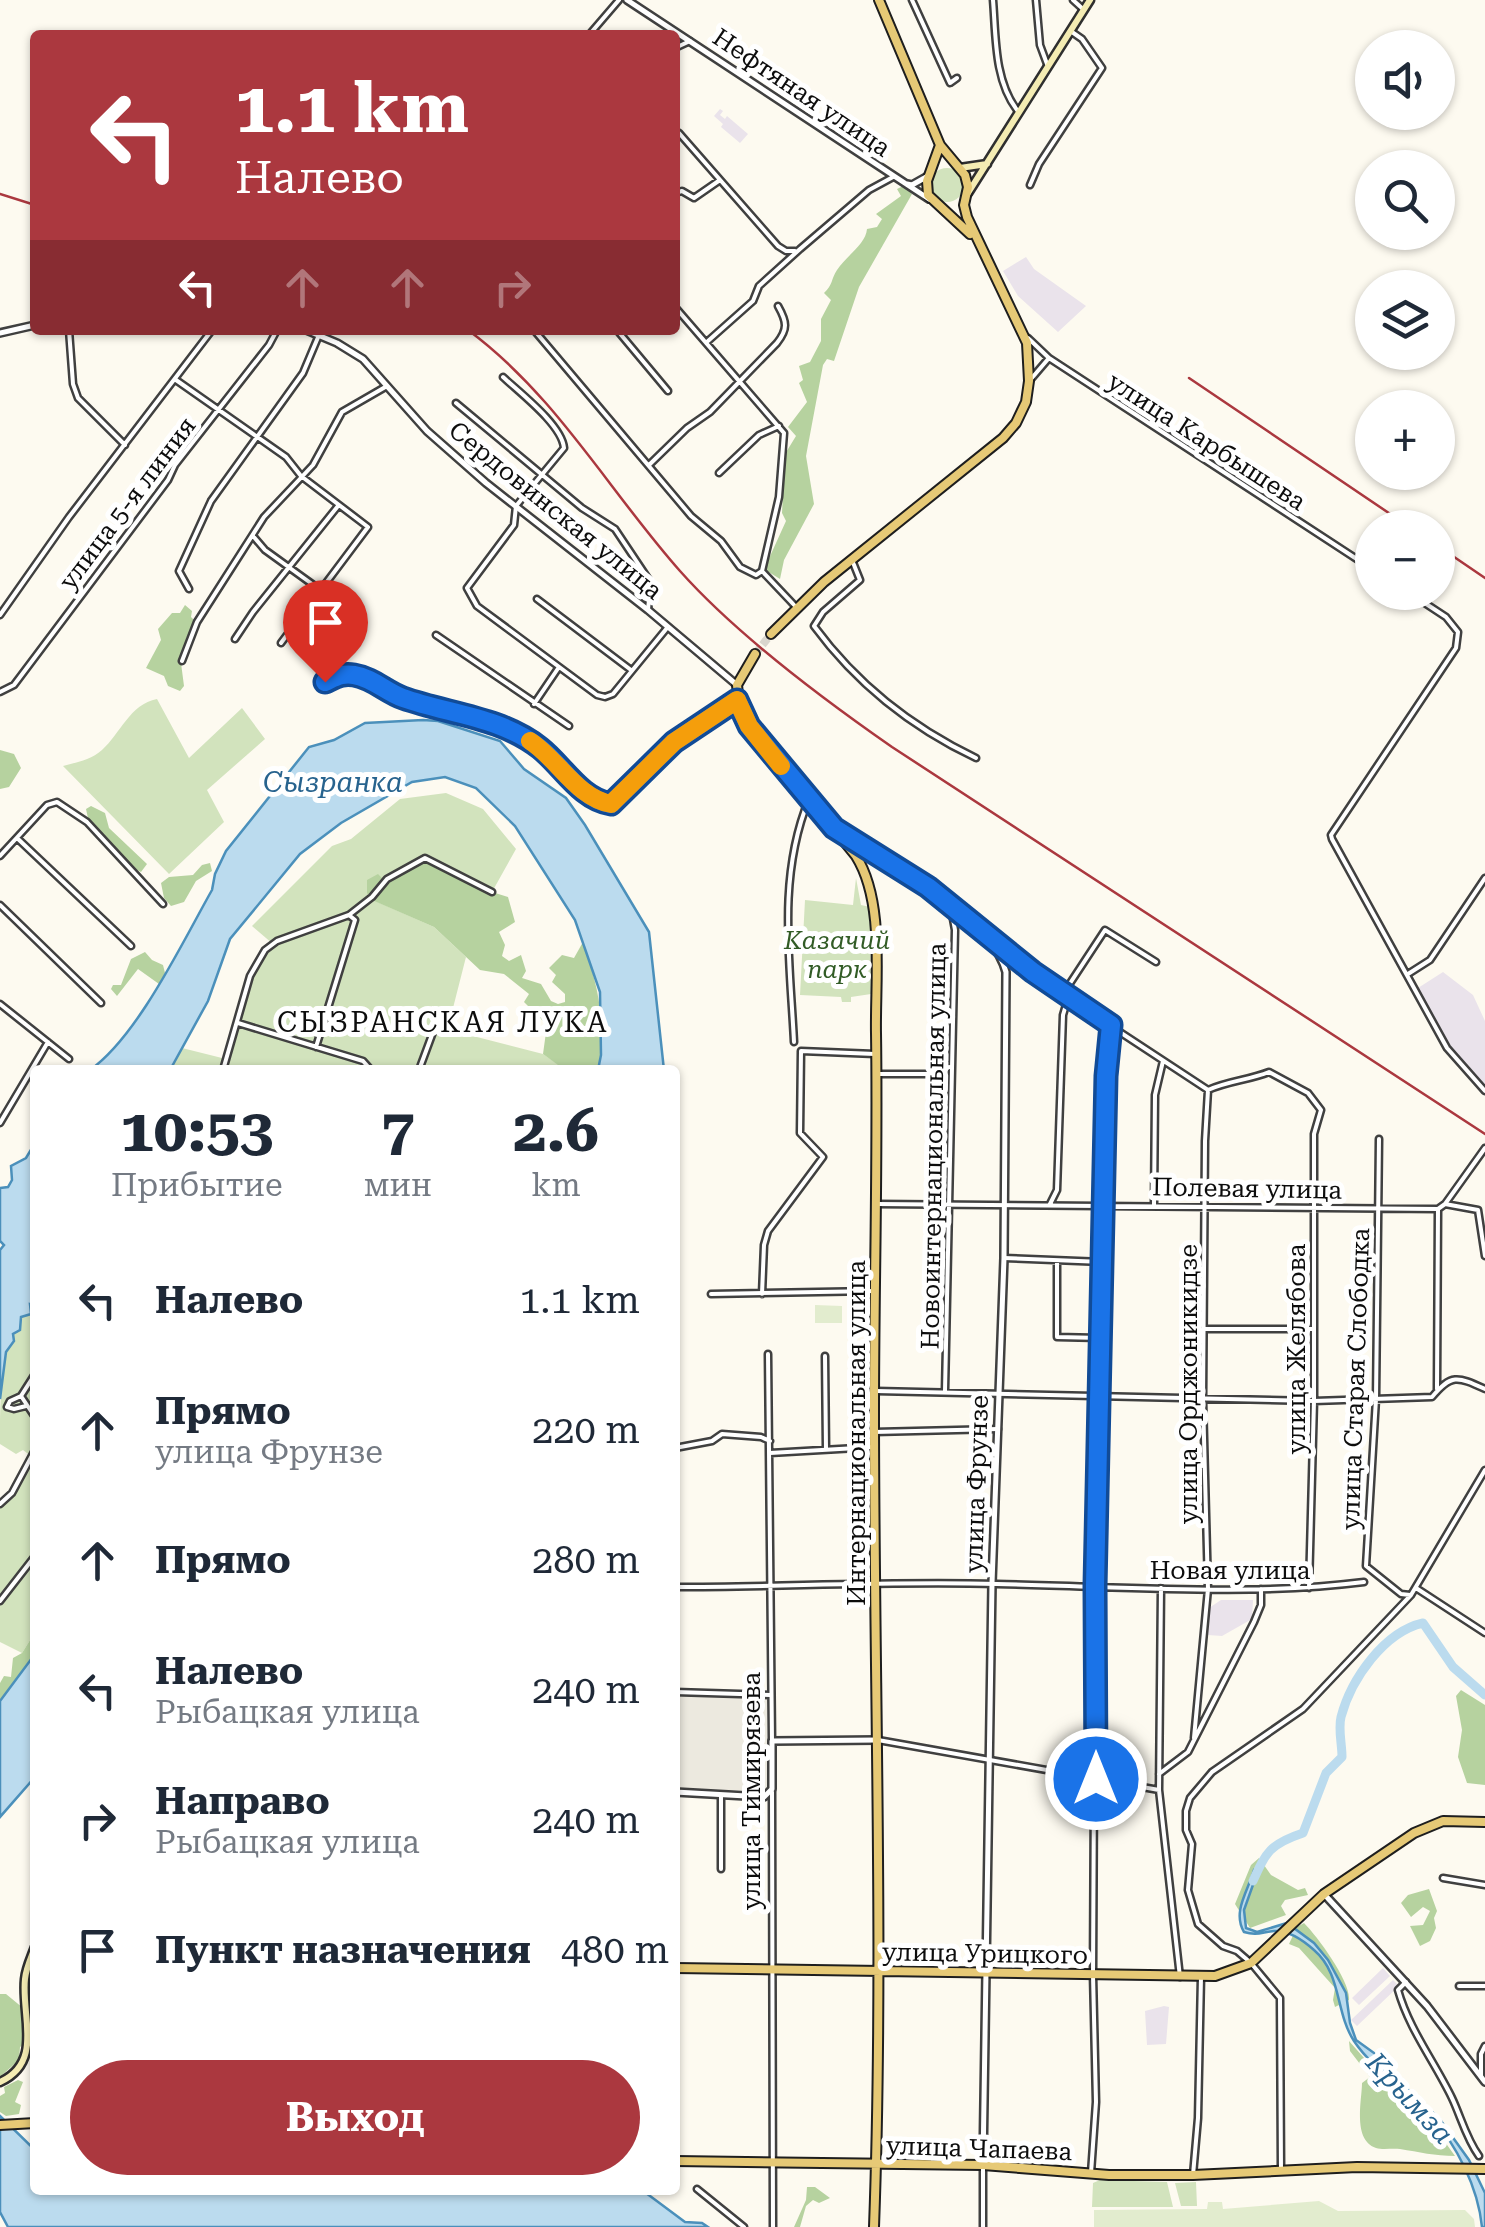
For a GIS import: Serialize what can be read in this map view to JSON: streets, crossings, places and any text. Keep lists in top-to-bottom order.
{
  "streets": {
    "main road": ["Интернациональная улица", "улица Урицкого", "улица Чапаева"],
    "street": [
      "Нефтяная улица",
      "улица Карбышева",
      "улица 5-я линия",
      "Сердовинская улица",
      "Новоинтернациональная улица",
      "Полевая улица",
      "улица Желябова",
      "улица Старая Слободка",
      "улица Орджоникидзе",
      "улица Фрунзе",
      "Новая улица",
      "улица Тимирязева"
    ]
  },
  "crossings": [
    ["Новоинтернациональная улица", "Полевая улица"],
    ["Новоинтернациональная улица", "улица Фрунзе"],
    ["Полевая улица", "улица Желябова"],
    ["Полевая улица", "улица Старая Слободка"],
    ["Полевая улица", "улица Орджоникидзе"],
    ["Полевая улица", "Интернациональная улица"],
    ["Полевая улица", "улица Фрунзе"],
    ["улица Желябова", "улица Орджоникидзе"],
    ["улица Желябова", "Новая улица"],
    ["улица Орджоникидзе", "Новая улица"],
    ["Интернациональная улица", "улица Фрунзе"],
    ["Интернациональная улица", "Новая улица"],
    ["Интернациональная улица", "улица Урицкого"],
    ["Интернациональная улица", "улица Чапаева"],
    ["улица Фрунзе", "Новая улица"],
    ["улица Фрунзе", "улица Урицкого"],
    ["улица Фрунзе", "улица Чапаева"],
    ["Новая улица", "улица Тимирязева"],
    ["улица Тимирязева", "улица Урицкого"],
    ["улица Тимирязева", "улица Чапаева"]
  ],
  "districts": ["СЫЗРАНСКАЯ ЛУКА"],
  "water": ["Сызранка", "Крымза"],
  "parks": ["Казачий парк"],
  "page": {
    "map_buttons": ["+", "−"],
    "turn": ["1.1 km", "Налево"],
    "eta": [
      "10:53",
      "Прибытие",
      "7",
      "мин",
      "2.6",
      "km"
    ],
    "list": [
      {
        "name": "Налево",
        "value": "1.1 km"
      },
      {
        "name": "Прямо",
        "note": "улица Фрунзе",
        "value": "220 m"
      },
      {
        "name": "Прямо",
        "value": "280 m"
      },
      {
        "name": "Налево",
        "note": "Рыбацкая улица",
        "value": "240 m"
      },
      {
        "name": "Направо",
        "note": "Рыбацкая улица",
        "value": "240 m"
      },
      {
        "name": "Пункт назначения",
        "value": "480 m"
      }
    ],
    "buttons": "Выход"
  }
}
